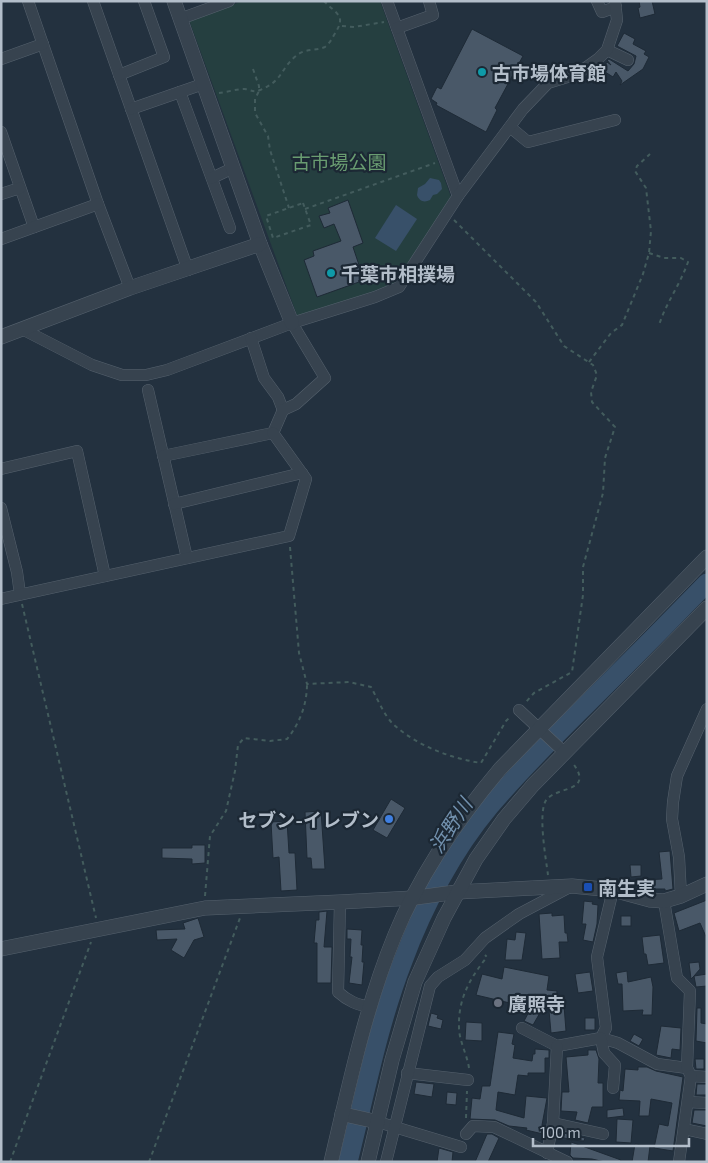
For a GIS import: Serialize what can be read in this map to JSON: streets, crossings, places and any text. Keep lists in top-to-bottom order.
{
  "water": ["浜野川"],
  "parks": ["古市場公園"],
  "places": {
    "other": [
      "古市場体育館",
      "千葉市相撲場",
      "セブン-イレブン",
      "廣照寺"
    ],
    "transit": ["南生実"]
  },
  "scale_bar": "100 m"
}
